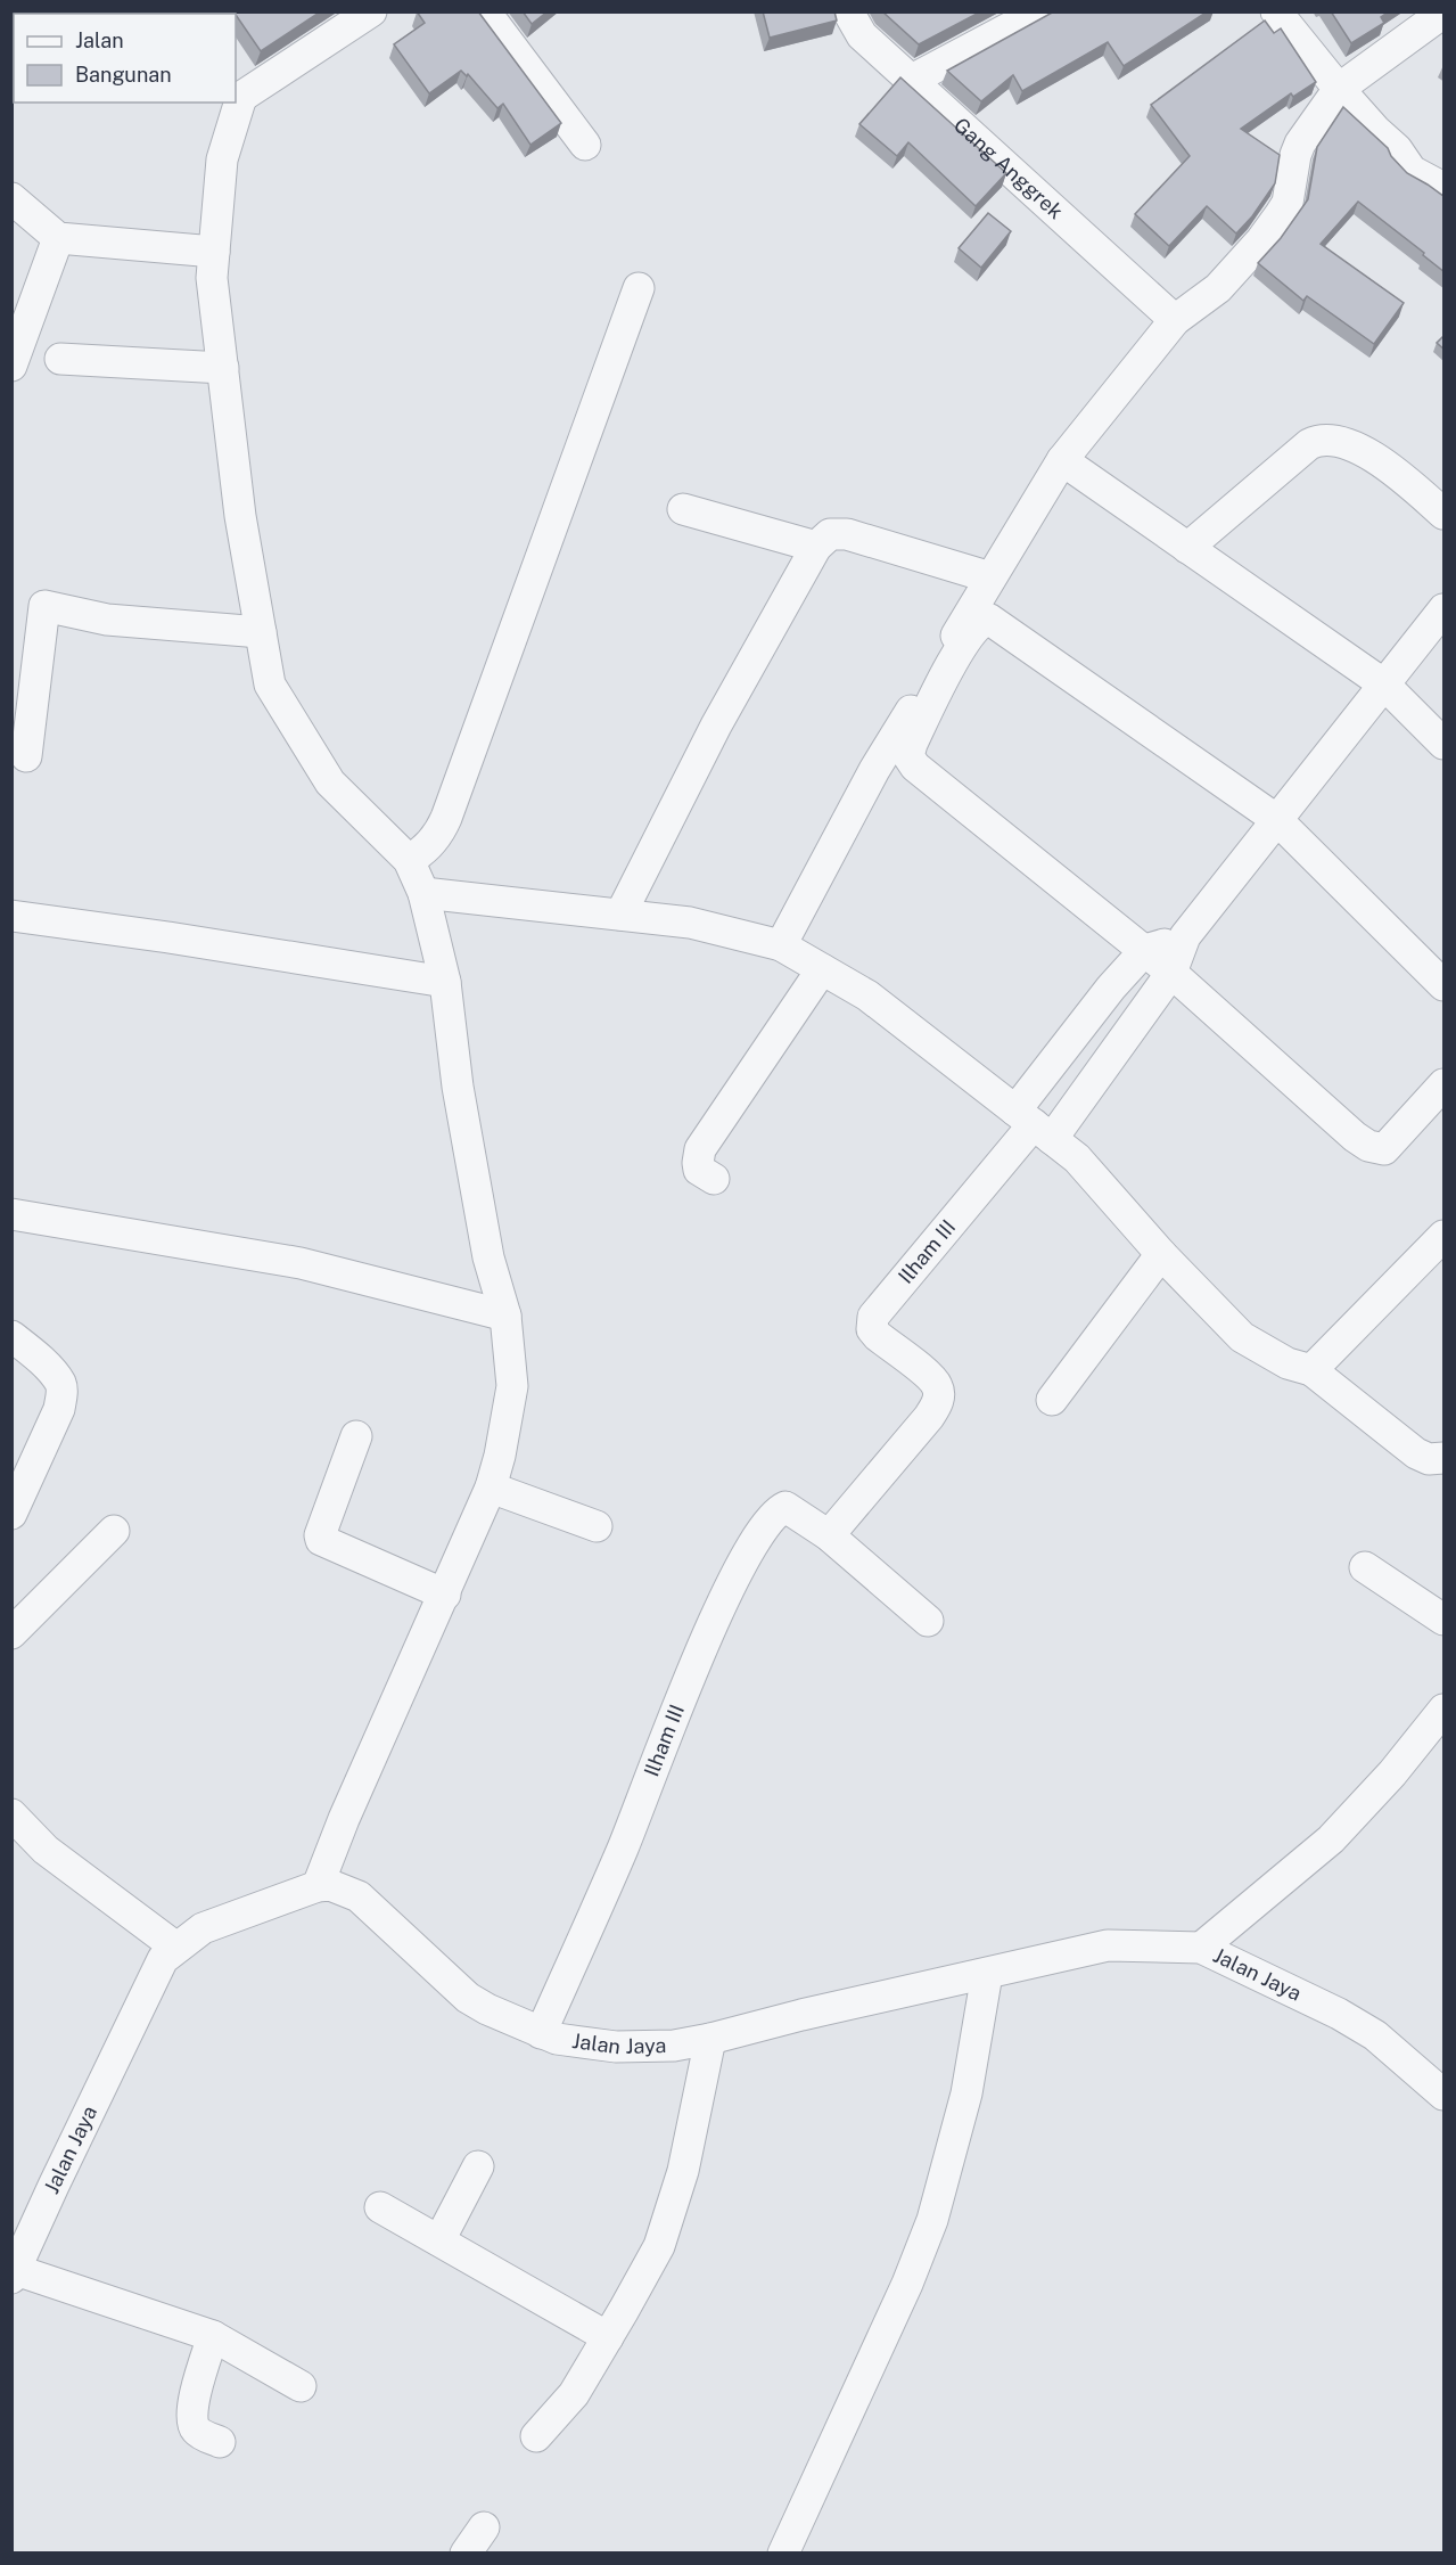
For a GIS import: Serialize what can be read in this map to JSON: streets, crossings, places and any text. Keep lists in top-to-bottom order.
{
  "streets": {
    "street": ["Gang Anggrek", "Ilham III", "Jalan Jaya"]
  },
  "crossings": [
    ["Ilham III", "Jalan Jaya"]
  ],
  "legend": ["Jalan", "Bangunan"]
}
